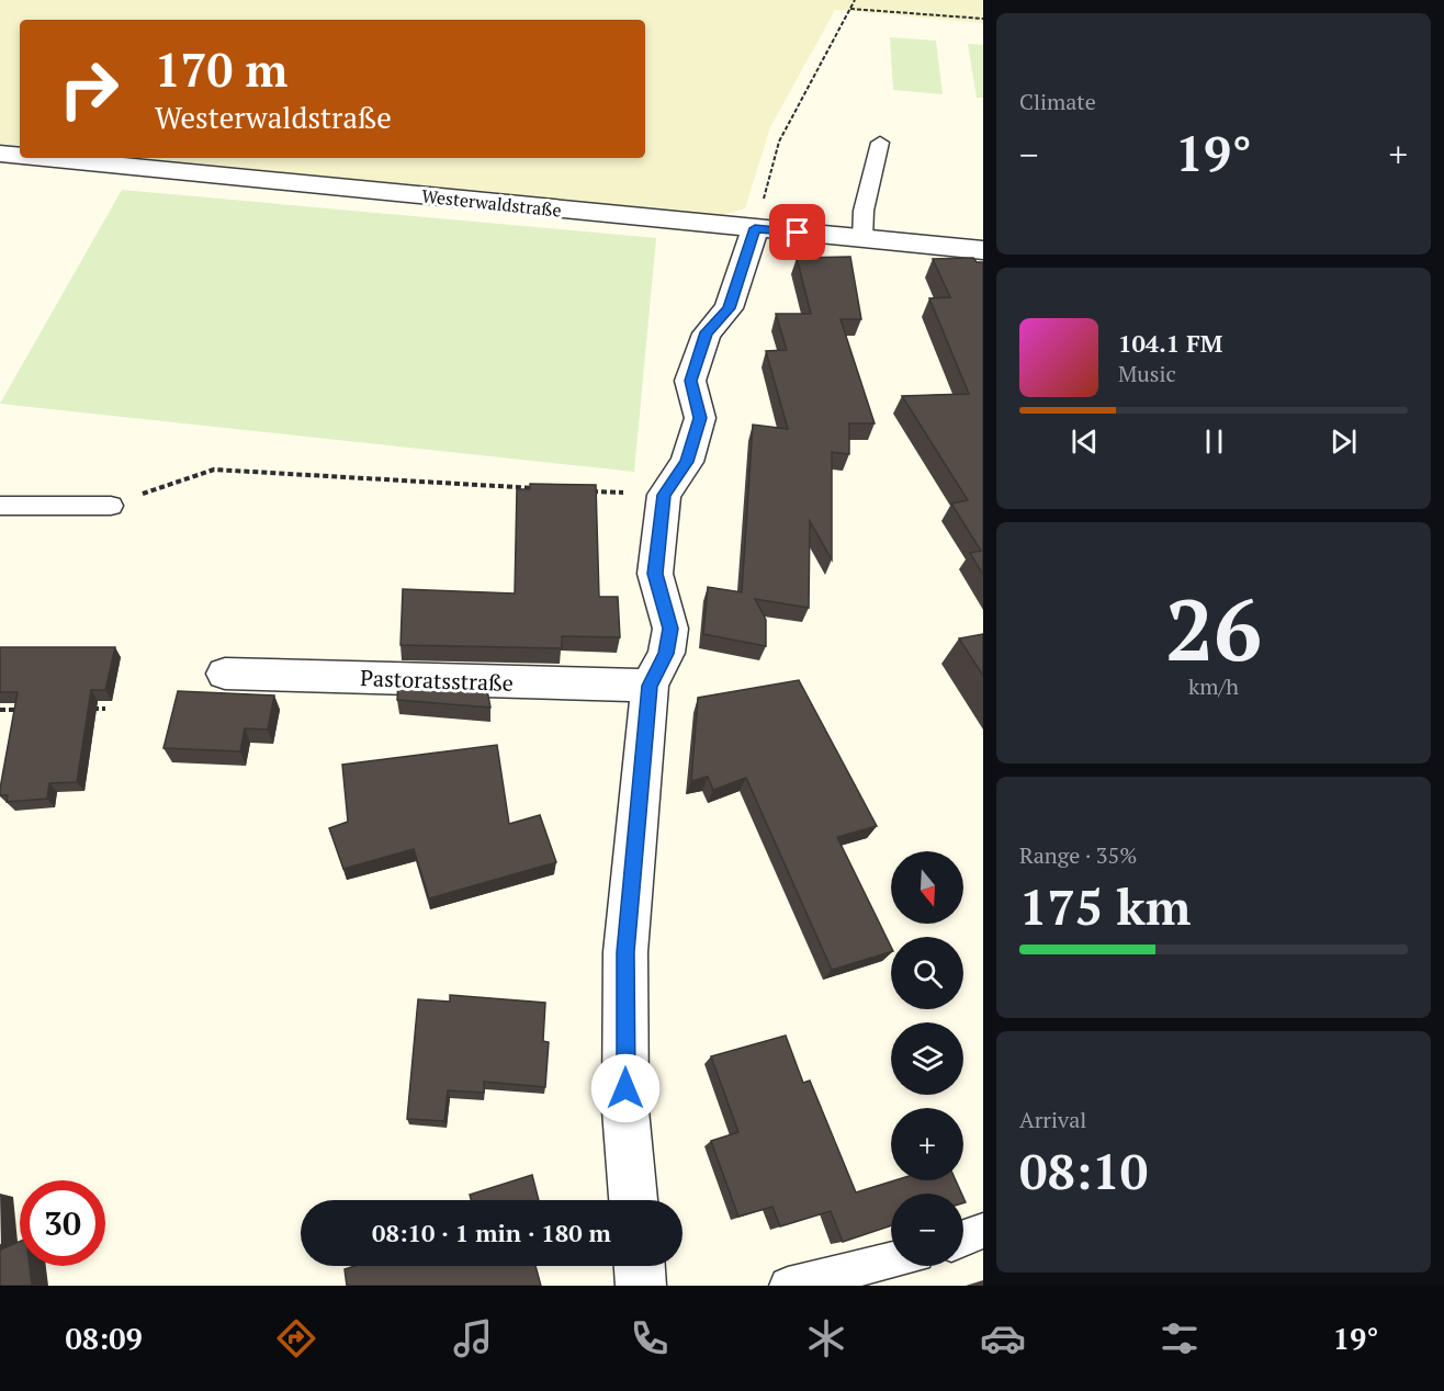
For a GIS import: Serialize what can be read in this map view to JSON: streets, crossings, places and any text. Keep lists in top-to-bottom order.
{
  "streets": {
    "street": ["Westerwaldstraße", "Pastoratsstraße"]
  },
  "north": "bottom",
  "page": {
    "tile": [
      "Climate",
      ["26", "km/h"],
      ["Range · 35%", "175 km"],
      ["Arrival", "08:10"]
    ],
    "turn": ["170 m", "Westerwaldstraße"],
    "heat": ["−", "19°", "+"],
    "song": ["104.1 FM", "Music"],
    "map_buttons": ["+", "−"],
    "limit": "30",
    "trip": "08:10 · 1 min · 180 m",
    "tabs": ["08:09", "19°"]
  }
}
